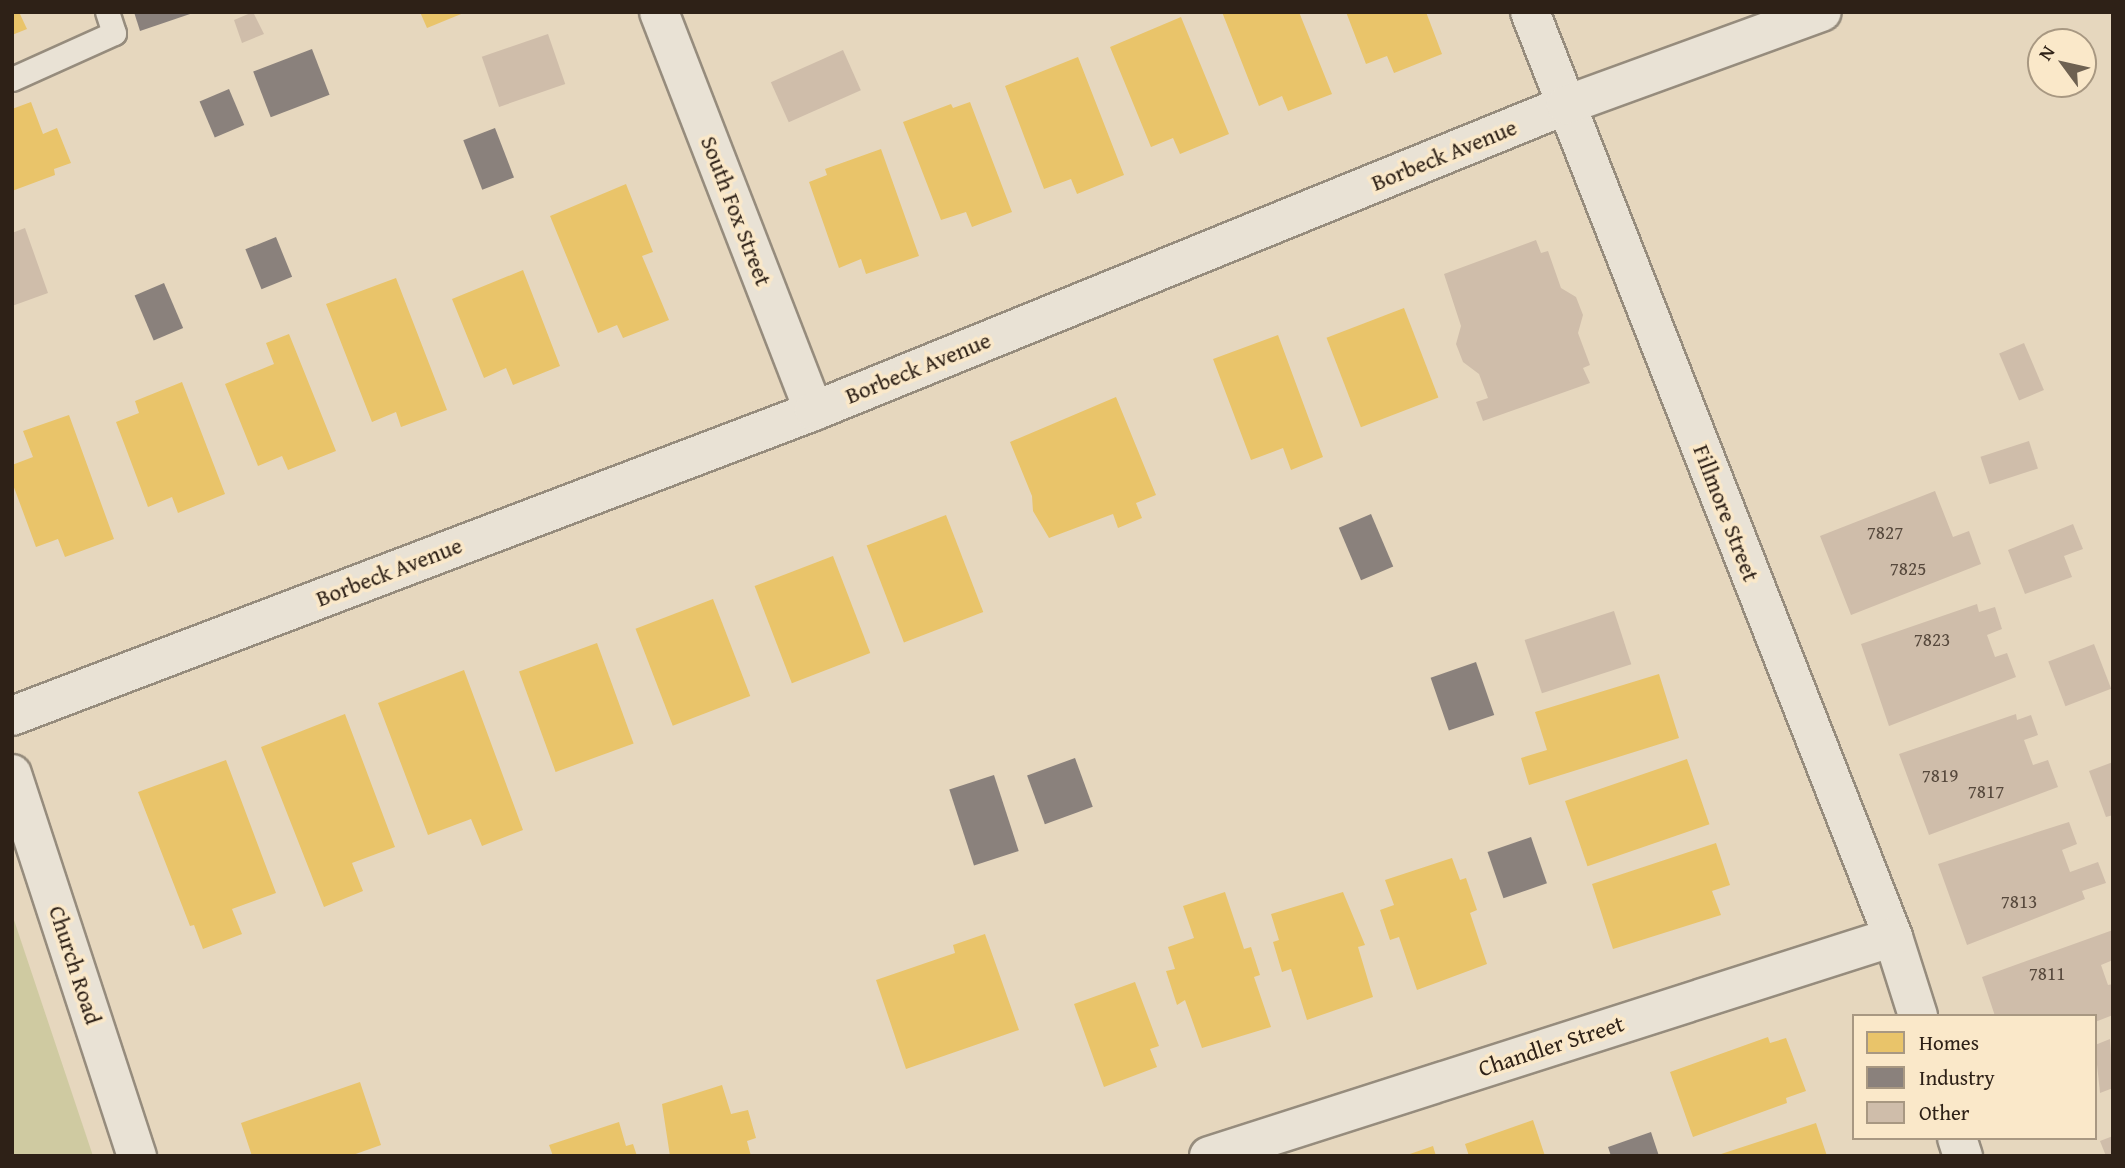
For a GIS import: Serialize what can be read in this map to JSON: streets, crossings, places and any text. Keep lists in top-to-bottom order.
{
  "streets": {
    "street": [
      "Borbeck Avenue",
      "South Fox Street",
      "Fillmore Street",
      "Church Road",
      "Chandler Street"
    ]
  },
  "crossings": [
    ["Borbeck Avenue", "South Fox Street"],
    ["Borbeck Avenue", "Fillmore Street"],
    ["Fillmore Street", "Chandler Street"]
  ],
  "house_numbers": [
    "7827",
    "7825",
    "7823",
    "7819",
    "7817",
    "7813",
    "7811"
  ],
  "legend": ["Homes", "Industry", "Other"],
  "north": "top left"
}
